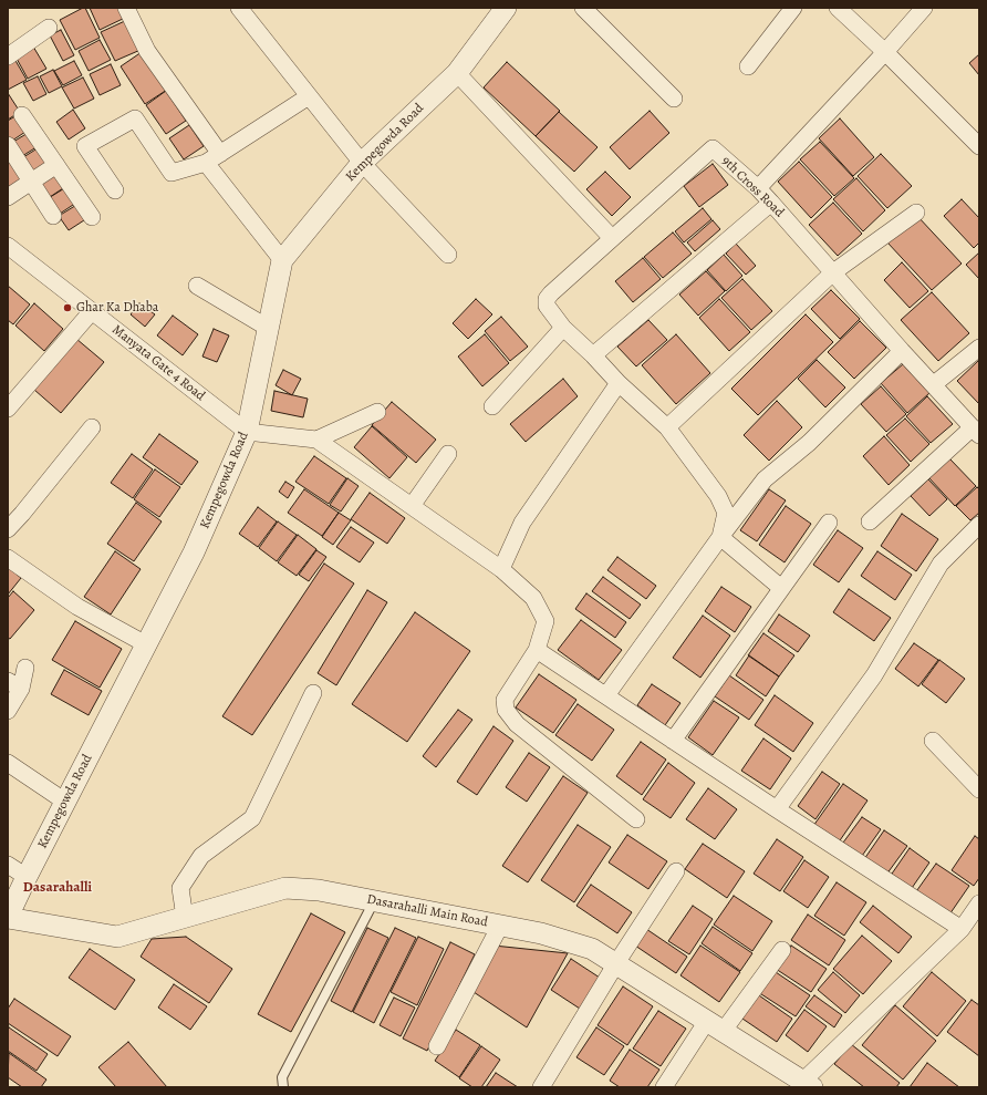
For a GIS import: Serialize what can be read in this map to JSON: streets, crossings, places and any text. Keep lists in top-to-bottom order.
{
  "streets": {
    "street": [
      "Kempegowda Road",
      "9th Cross Road",
      "Manyata Gate 4 Road",
      "Dasarahalli Main Road"
    ]
  },
  "crossings": [
    ["Kempegowda Road", "Manyata Gate 4 Road"],
    ["Kempegowda Road", "Dasarahalli Main Road"]
  ],
  "districts": ["Dasarahalli"],
  "places": ["Ghar Ka Dhaba"]
}
